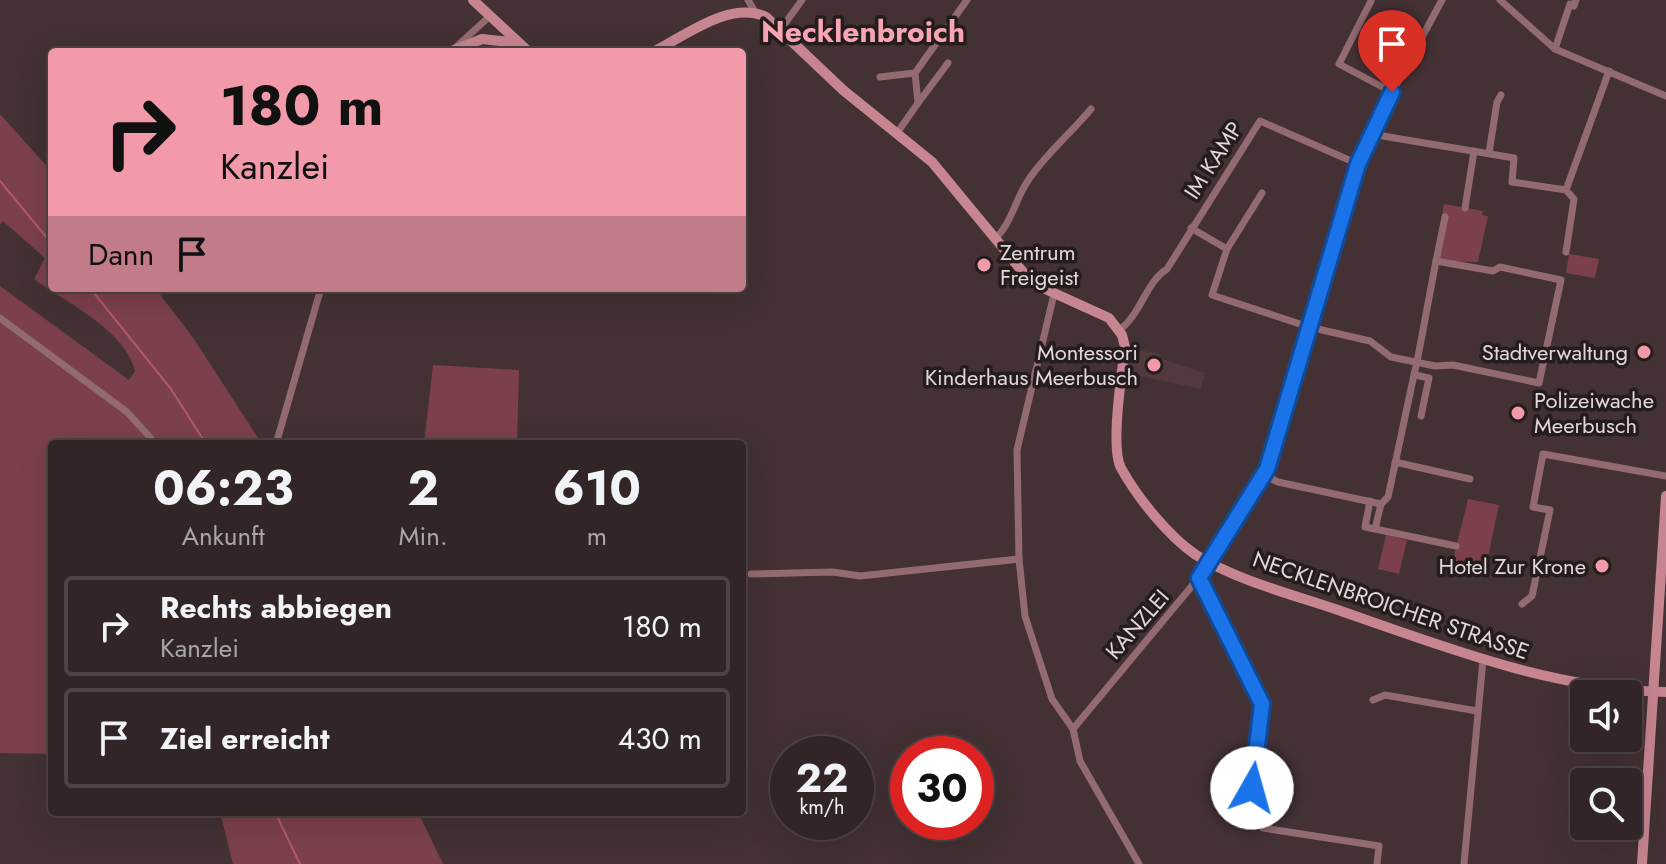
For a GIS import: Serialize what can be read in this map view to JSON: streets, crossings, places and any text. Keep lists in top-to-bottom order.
{
  "streets": {
    "main road": ["NECKLENBROICHER STRASSE"],
    "street": ["IM KAMP", "KANZLEI"]
  },
  "crossings": [
    ["IM KAMP", "NECKLENBROICHER STRASSE"],
    ["IM KAMP", "KANZLEI"],
    ["NECKLENBROICHER STRASSE", "KANZLEI"]
  ],
  "districts": ["Necklenbroich"],
  "places": [
    "Zentrum Freigeist",
    "Stadtverwaltung",
    "Montessori Kinderhaus Meerbusch",
    "Polizeiwache Meerbusch",
    "Hotel Zur Krone"
  ],
  "page": {
    "turn": ["180 m", "Kanzlei"],
    "then": "Dann",
    "eta": [
      "06:23",
      "Ankunft",
      "2",
      "Min.",
      "610",
      "m"
    ],
    "list": [
      {
        "name": "Rechts abbiegen",
        "note": "Kanzlei",
        "value": "180 m"
      },
      {
        "name": "Ziel erreicht",
        "value": "430 m"
      }
    ],
    "speed": "22 km/h",
    "limit": "30"
  }
}
